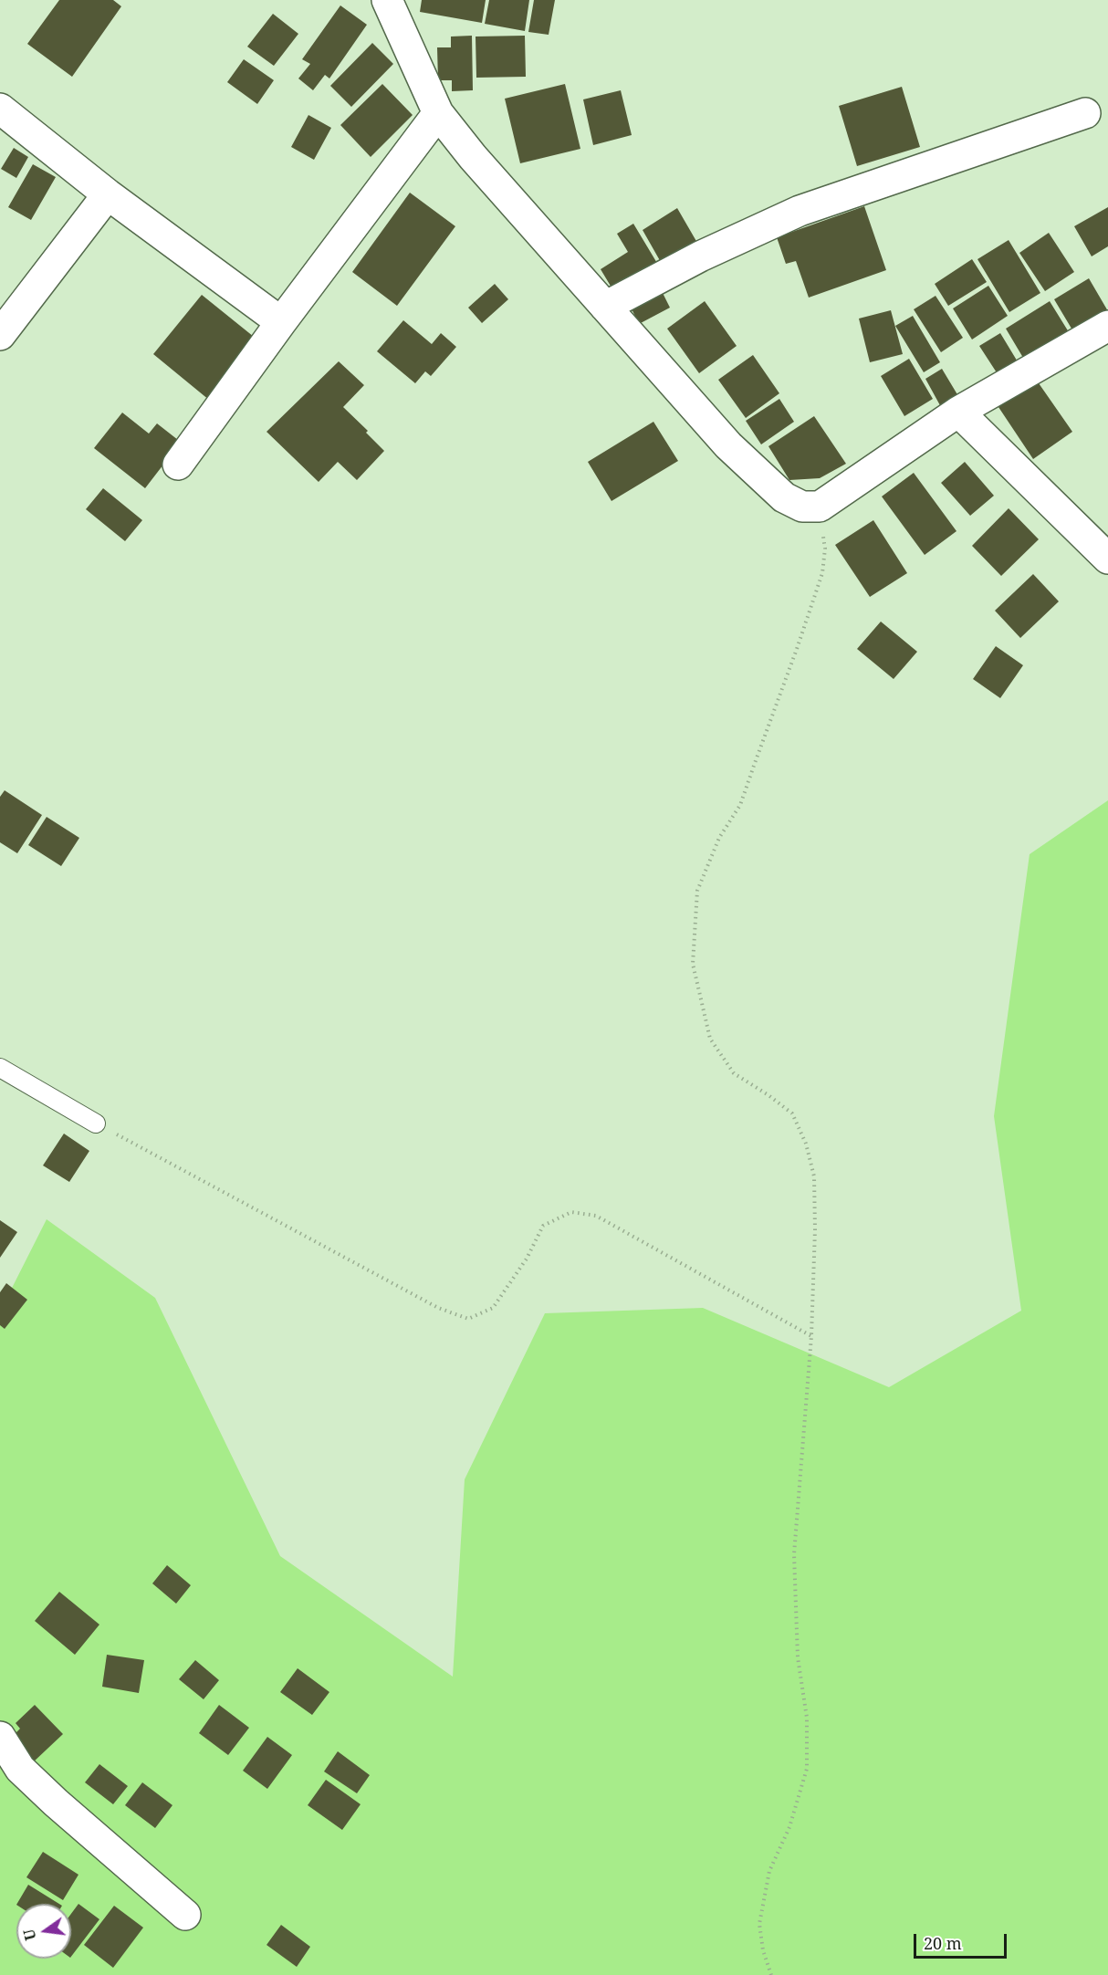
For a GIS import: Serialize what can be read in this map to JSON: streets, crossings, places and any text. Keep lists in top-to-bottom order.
{
  "scale_bar": "20 m",
  "north": "left"
}
